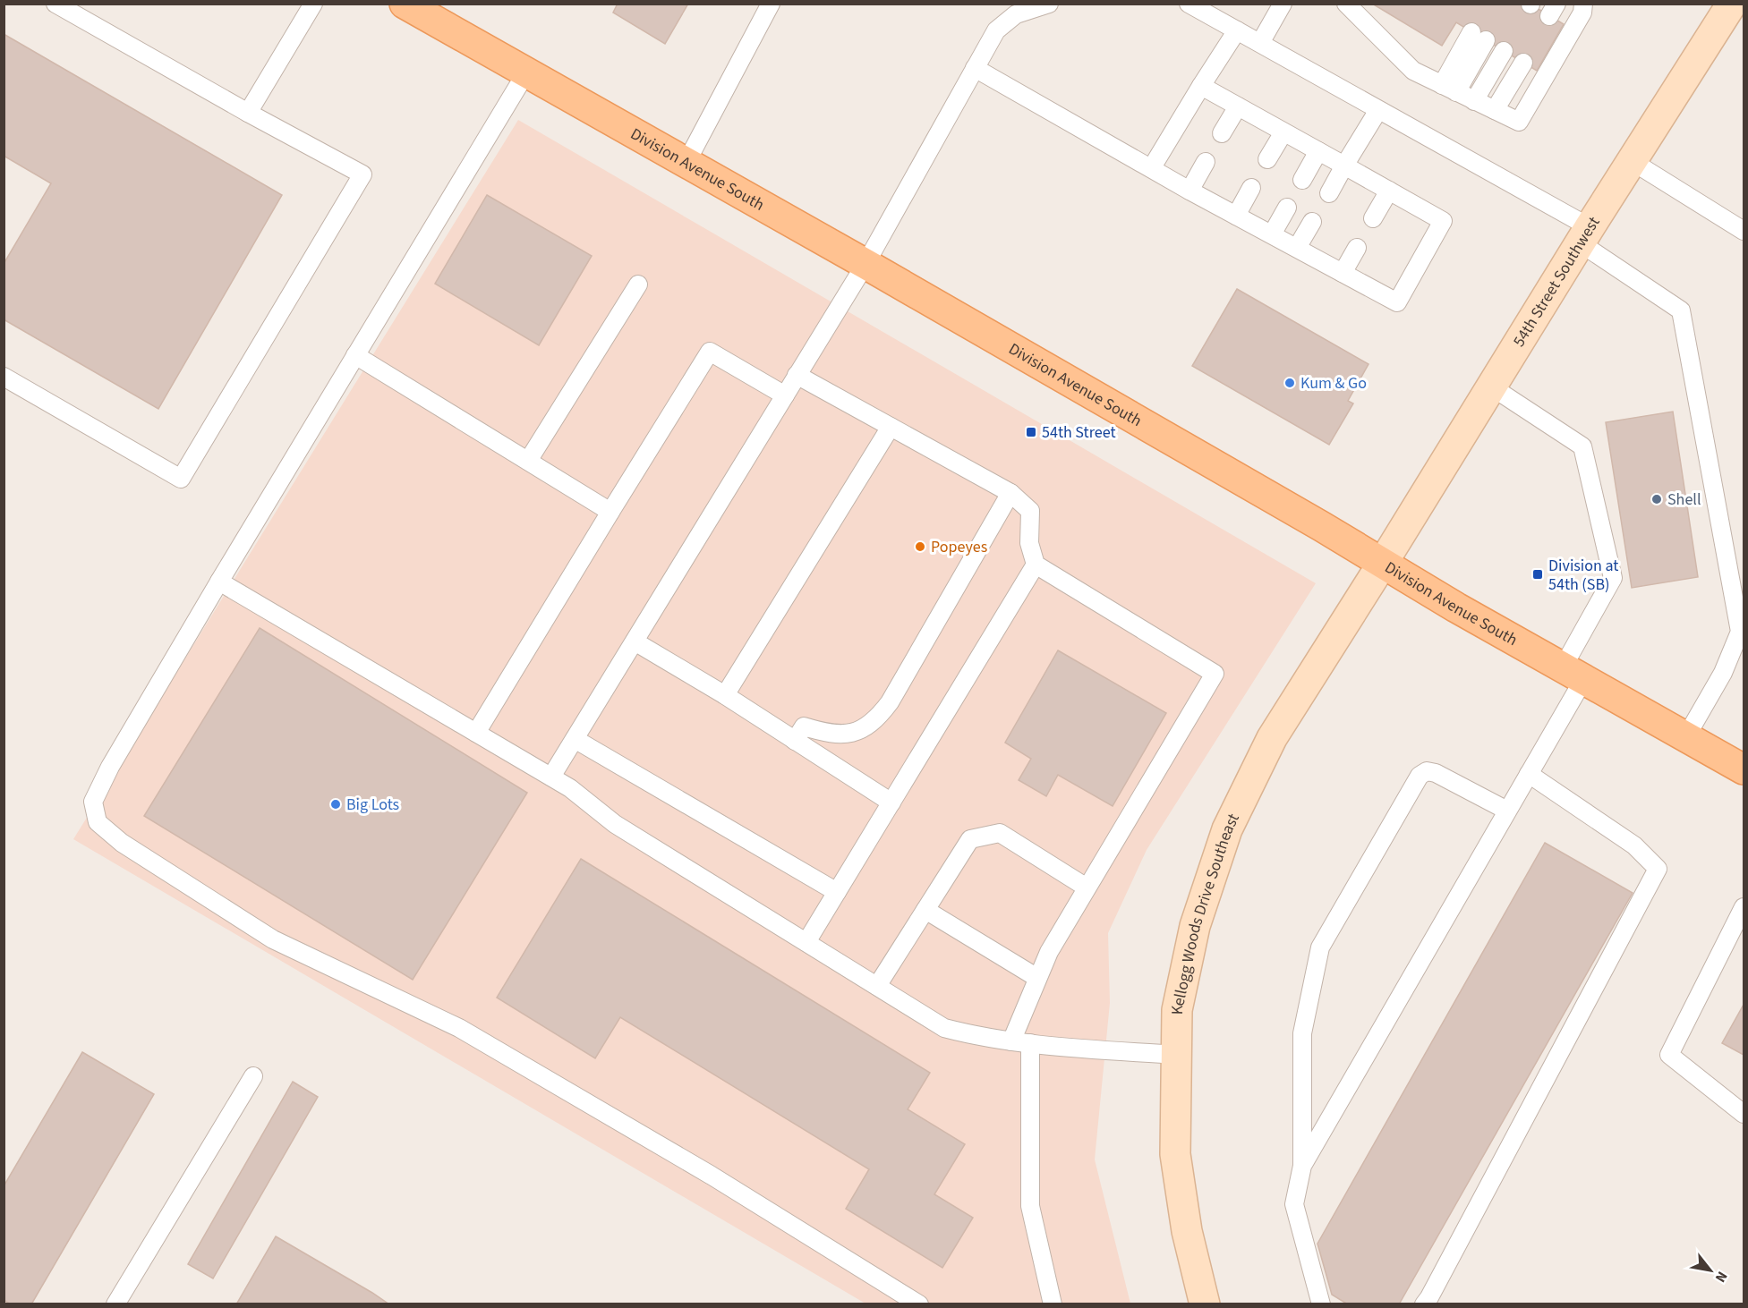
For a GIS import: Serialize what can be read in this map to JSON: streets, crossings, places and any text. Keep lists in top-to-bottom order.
{
  "streets": {
    "main road": ["Division Avenue South", "54th Street Southwest", "Kellogg Woods Drive Southeast"]
  },
  "crossings": [
    ["Division Avenue South", "54th Street Southwest"],
    ["Division Avenue South", "Kellogg Woods Drive Southeast"],
    ["54th Street Southwest", "Kellogg Woods Drive Southeast"]
  ],
  "places": {
    "other": [
      "Kum & Go",
      "Shell",
      "Popeyes",
      "Big Lots"
    ],
    "transit": ["54th Street", "Division at 54th (SB)"]
  },
  "north": "bottom right"
}
